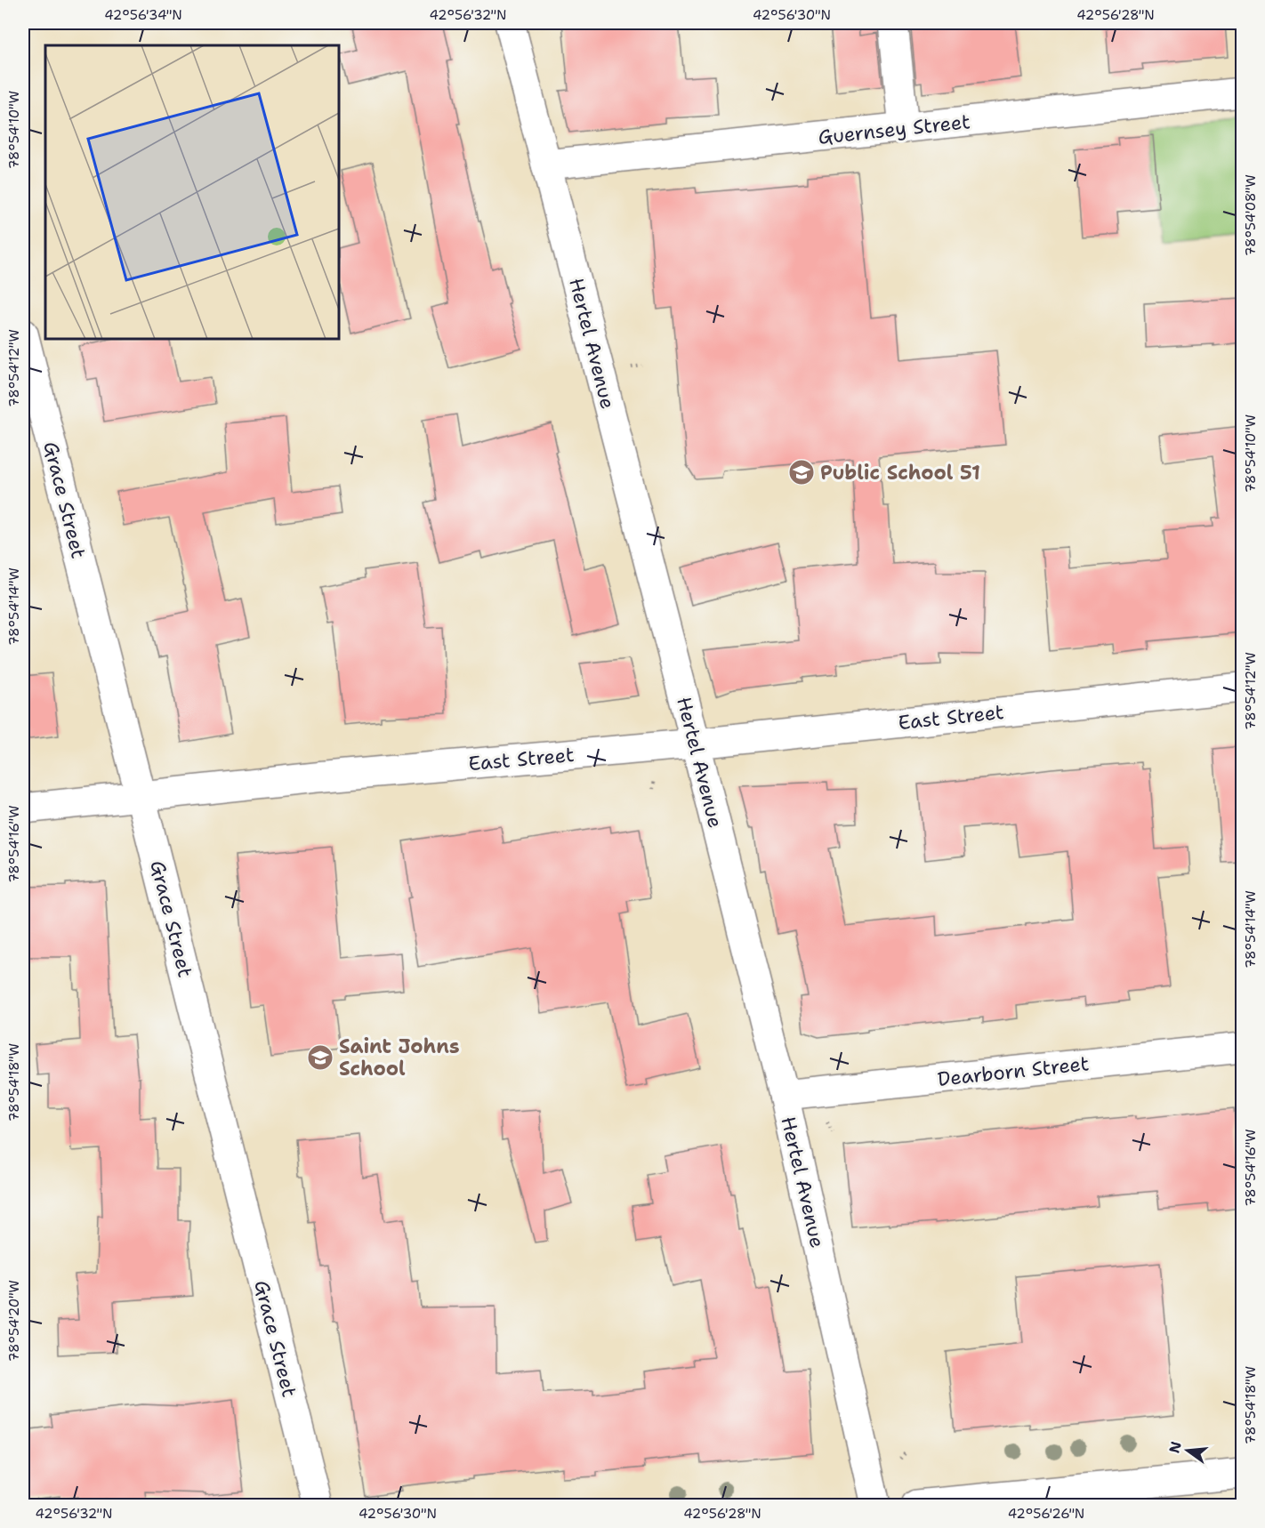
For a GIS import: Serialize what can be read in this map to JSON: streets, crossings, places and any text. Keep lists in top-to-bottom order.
{
  "streets": {
    "street": [
      "Guernsey Street",
      "Hertel Avenue",
      "Grace Street",
      "East Street",
      "Dearborn Street"
    ]
  },
  "crossings": [
    ["Guernsey Street", "Hertel Avenue"],
    ["Hertel Avenue", "East Street"],
    ["Hertel Avenue", "Dearborn Street"],
    ["Grace Street", "East Street"]
  ],
  "places": {
    "school or university": ["Public School 51", "Saint Johns School"]
  },
  "north": "left",
  "coordinates": [
    "42°56'34\"N",
    "42°56'32\"N",
    "42°56'30\"N",
    "42°56'28\"N",
    "78°54'10\"W",
    "78°54'08\"W",
    "78°54'12\"W",
    "78°54'14\"W",
    "78°54'16\"W",
    "78°54'18\"W",
    "78°54'20\"W",
    "42°56'26\"N"
  ]
}
